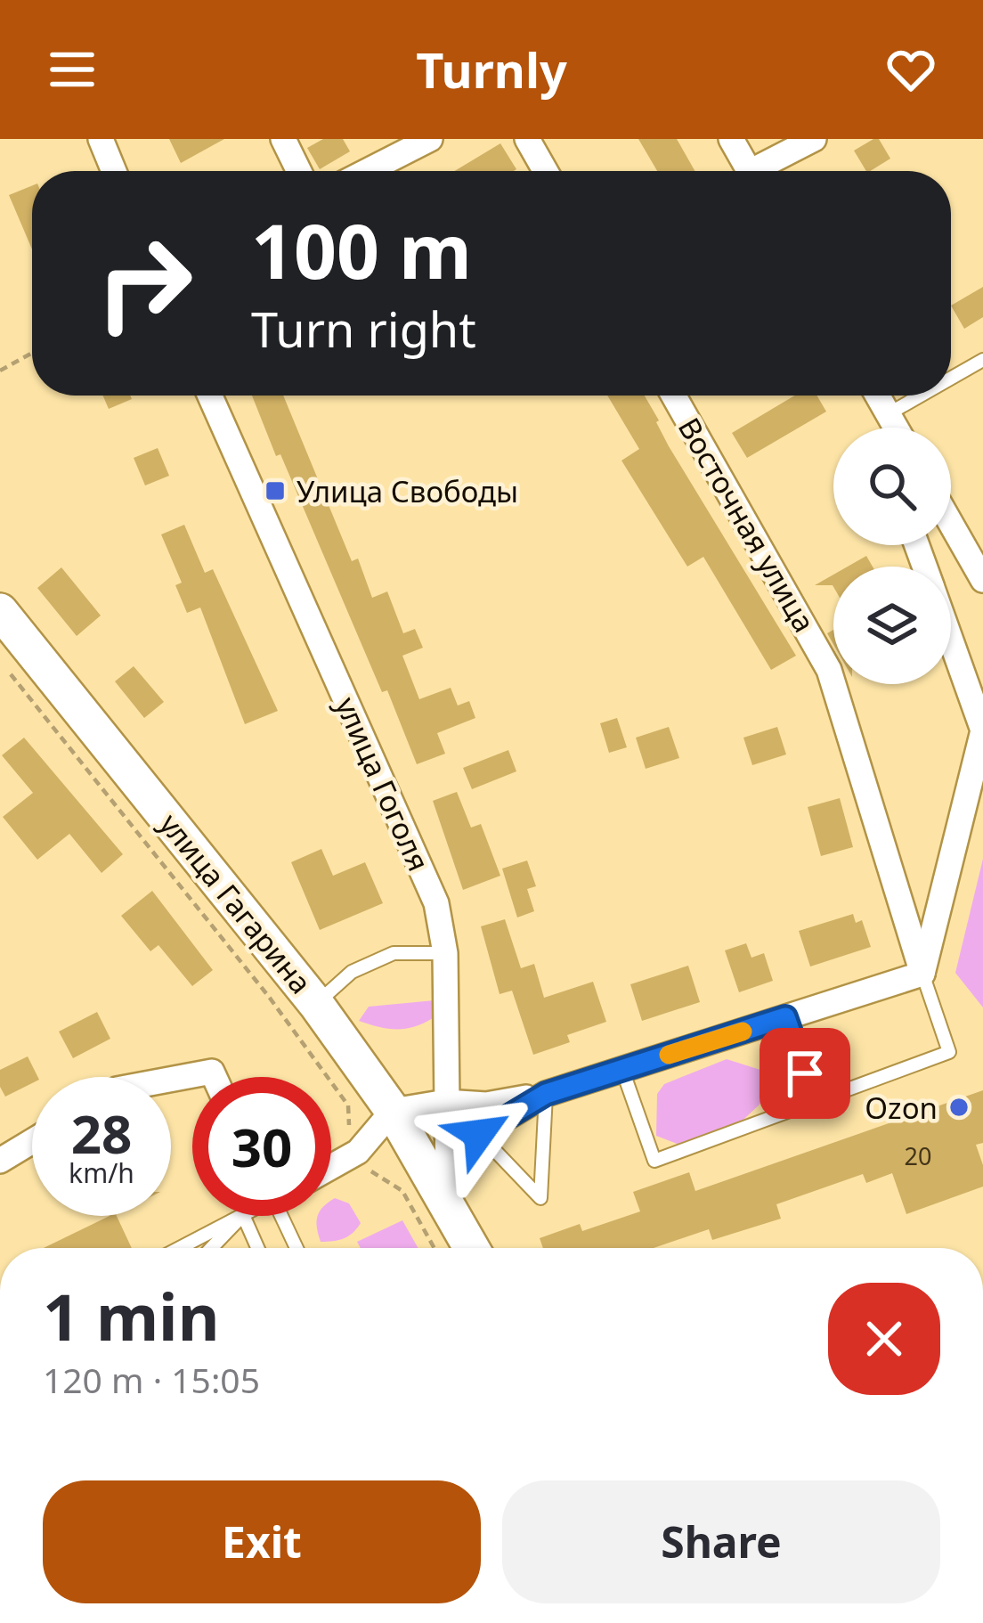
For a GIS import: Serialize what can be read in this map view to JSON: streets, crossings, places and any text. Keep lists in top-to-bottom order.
{
  "streets": {
    "street": ["Восточная улица", "улица Гоголя", "улица Гагарина"]
  },
  "crossings": [
    ["улица Гоголя", "улица Гагарина"]
  ],
  "places": {
    "transit": ["Улица Свободы"],
    "other": ["Ozon"]
  },
  "house_numbers": ["20"],
  "page": {
    "header": "Turnly",
    "turn": ["100 m", "Turn right"],
    "speed": "28 km/h",
    "limit": "30",
    "heading": ["1 min", "120 m · 15:05"],
    "buttons": ["Exit", "Share"]
  }
}
